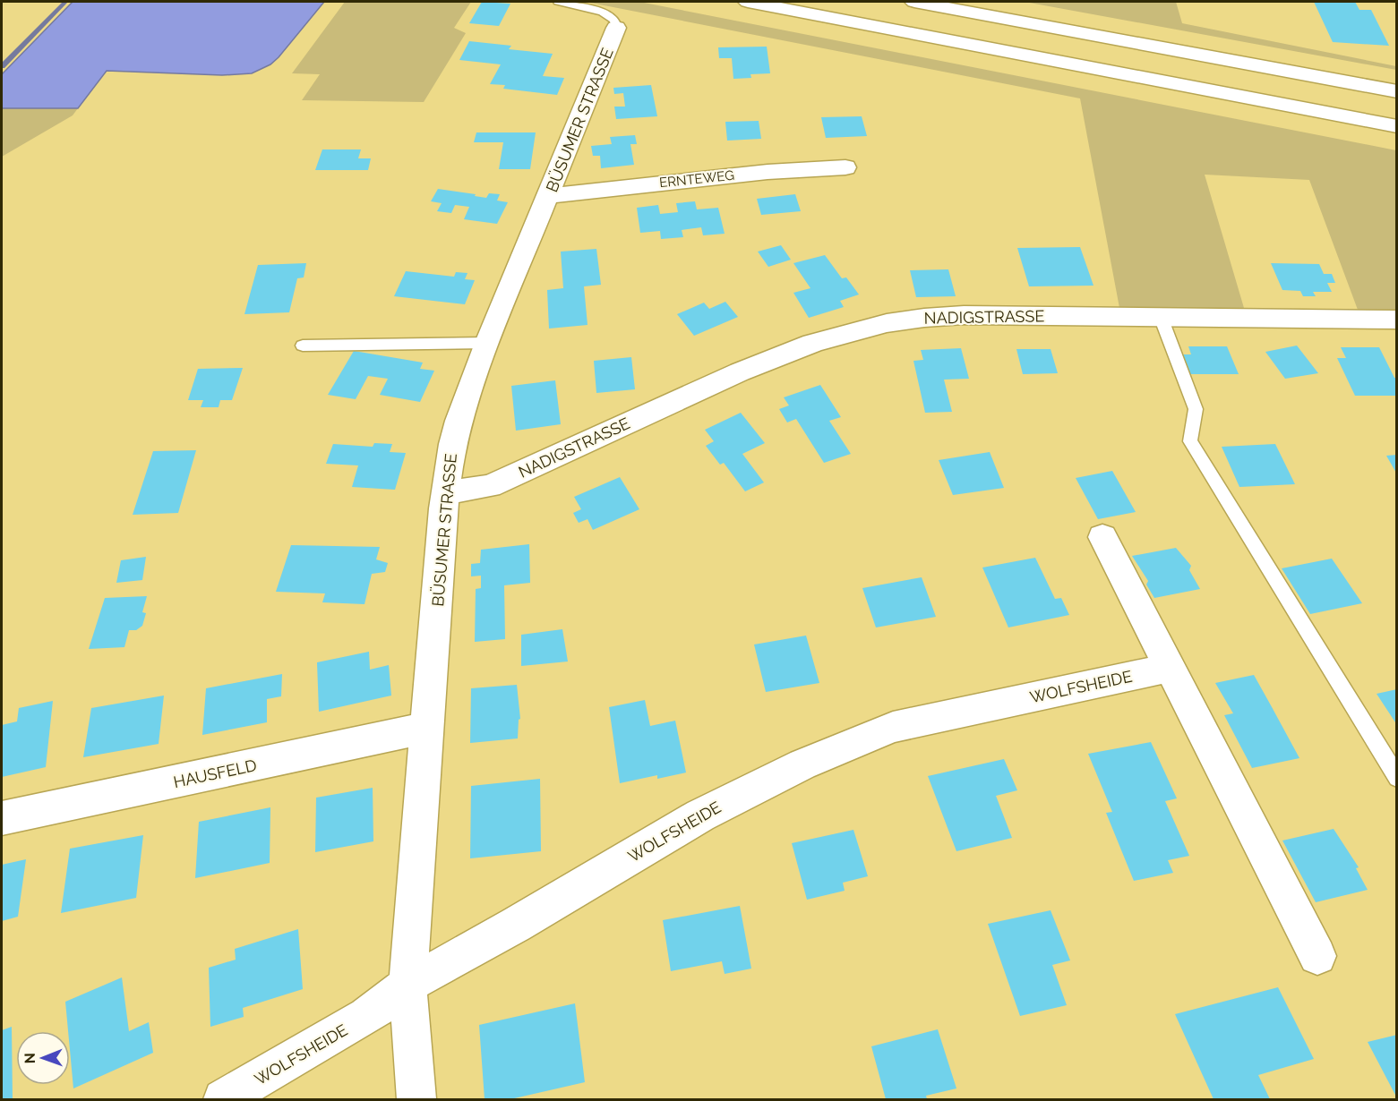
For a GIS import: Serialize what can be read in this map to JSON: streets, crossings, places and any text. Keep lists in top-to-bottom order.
{
  "streets": {
    "main road": [
      "BÜSUMER STRASSE",
      "ERNTEWEG",
      "NADIGSTRASSE",
      "WOLFSHEIDE",
      "HAUSFELD"
    ]
  },
  "crossings": [
    ["BÜSUMER STRASSE", "ERNTEWEG"],
    ["BÜSUMER STRASSE", "NADIGSTRASSE"],
    ["BÜSUMER STRASSE", "WOLFSHEIDE"],
    ["BÜSUMER STRASSE", "HAUSFELD"]
  ],
  "north": "left"
}
